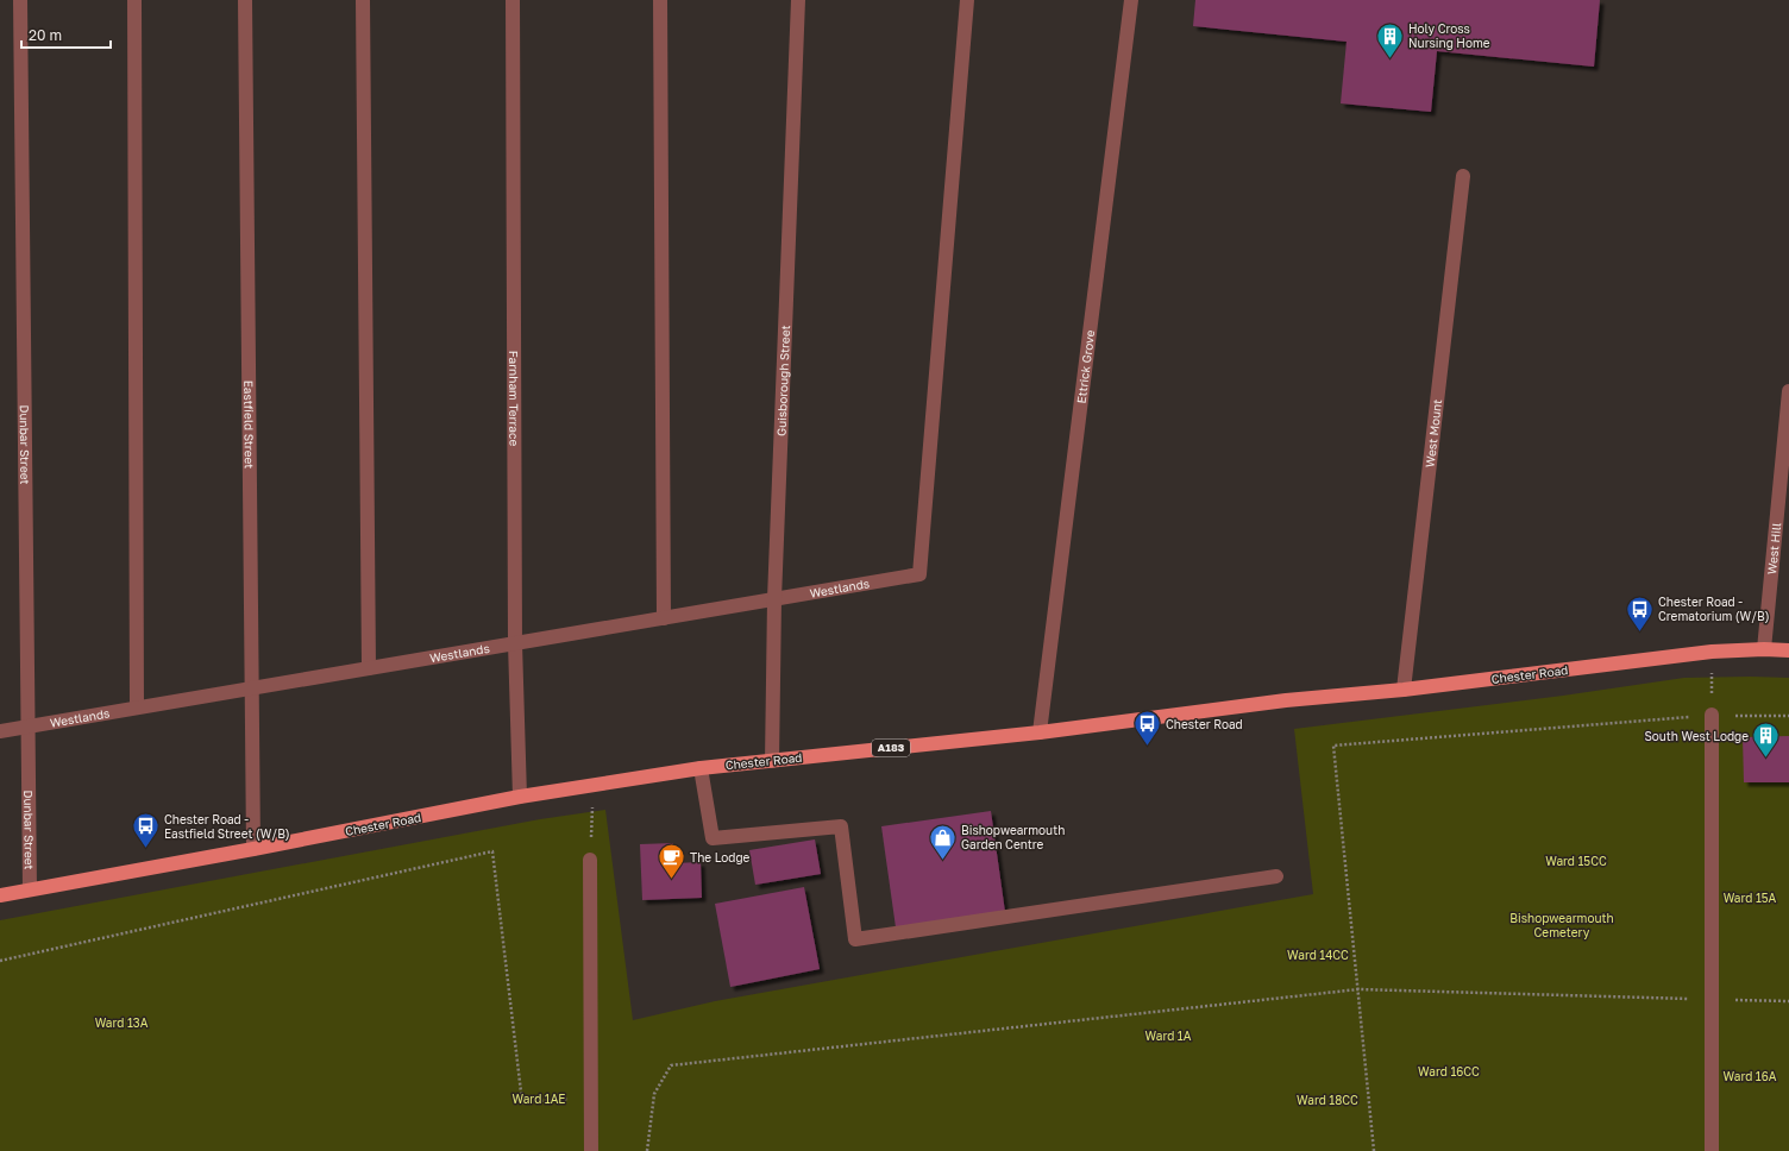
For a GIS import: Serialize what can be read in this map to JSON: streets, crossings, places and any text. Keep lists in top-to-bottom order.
{
  "streets": {
    "main road": ["Chester Road", "A183"],
    "street": [
      "Ettrick Grove",
      "Guisborough Street",
      "Farnham Terrace",
      "Eastfield Street",
      "West Mount",
      "Dunbar Street",
      "West Hill",
      "Westlands"
    ]
  },
  "crossings": [
    ["Ettrick Grove", "Chester Road"],
    ["Guisborough Street", "Westlands"],
    ["Guisborough Street", "Chester Road"],
    ["Farnham Terrace", "Westlands"],
    ["Farnham Terrace", "Chester Road"],
    ["Eastfield Street", "Westlands"],
    ["Eastfield Street", "Chester Road"],
    ["West Mount", "Chester Road"],
    ["Dunbar Street", "Westlands"],
    ["Dunbar Street", "Chester Road"],
    ["West Hill", "Chester Road"]
  ],
  "parks": [
    "Ward 15CC",
    "Ward 15A",
    "Bishopwearmouth Cemetery",
    "Ward 14CC",
    "Ward 13A",
    "Ward 1A",
    "Ward 16CC",
    "Ward 16A",
    "Ward 1AE",
    "Ward 18CC"
  ],
  "places": {
    "building": ["Holy Cross Nursing Home", "South West Lodge"],
    "bus stop": ["Chester Road - Crematorium (W/B)", "Chester Road", "Chester Road - Eastfield Street (W/B)"],
    "shop": ["Bishopwearmouth Garden Centre"],
    "cafe": ["The Lodge"]
  },
  "scale_bar": "20 m"
}
